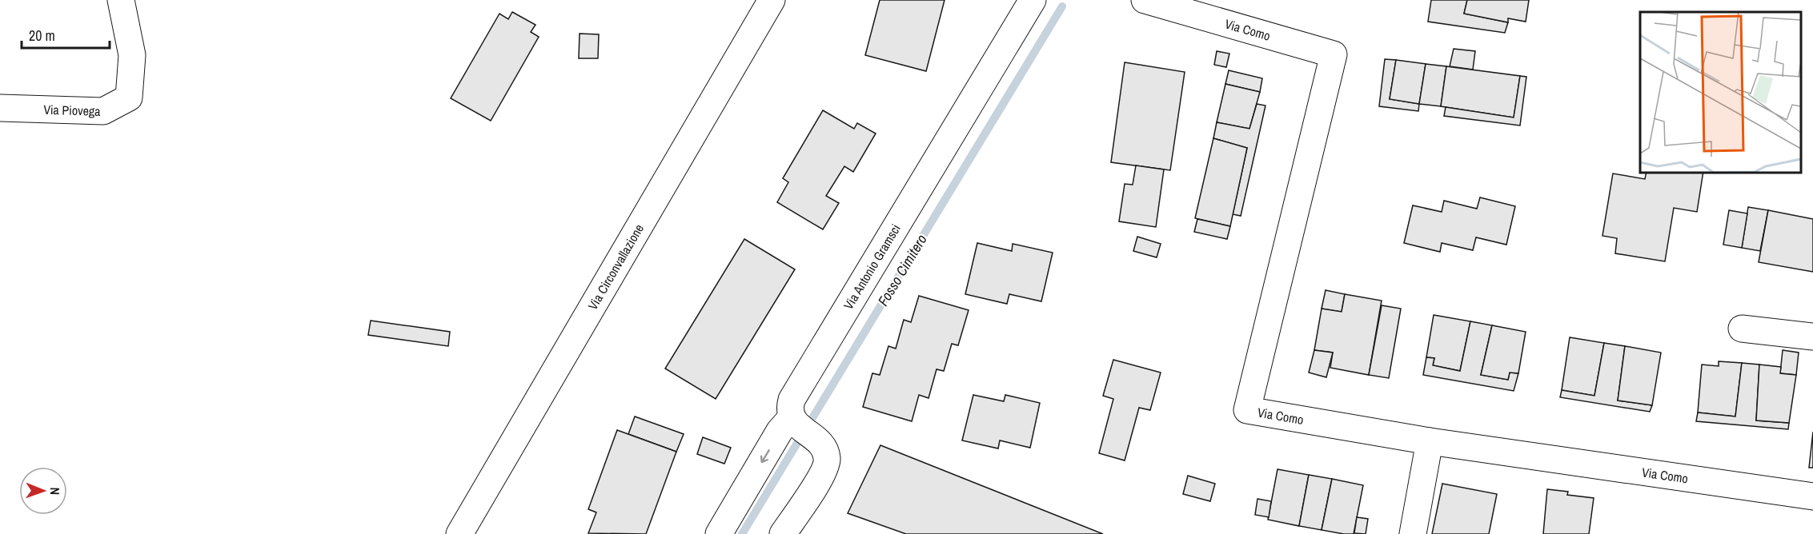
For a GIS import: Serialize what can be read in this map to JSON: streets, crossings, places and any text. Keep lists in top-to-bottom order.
{
  "streets": {
    "street": [
      "Via Como",
      "Via Piovega",
      "Via Circonvallazione",
      "Via Antonio Gramsci"
    ]
  },
  "water": ["Fosso Cimitero"],
  "scale_bar": "20 m",
  "north": "right"
}
